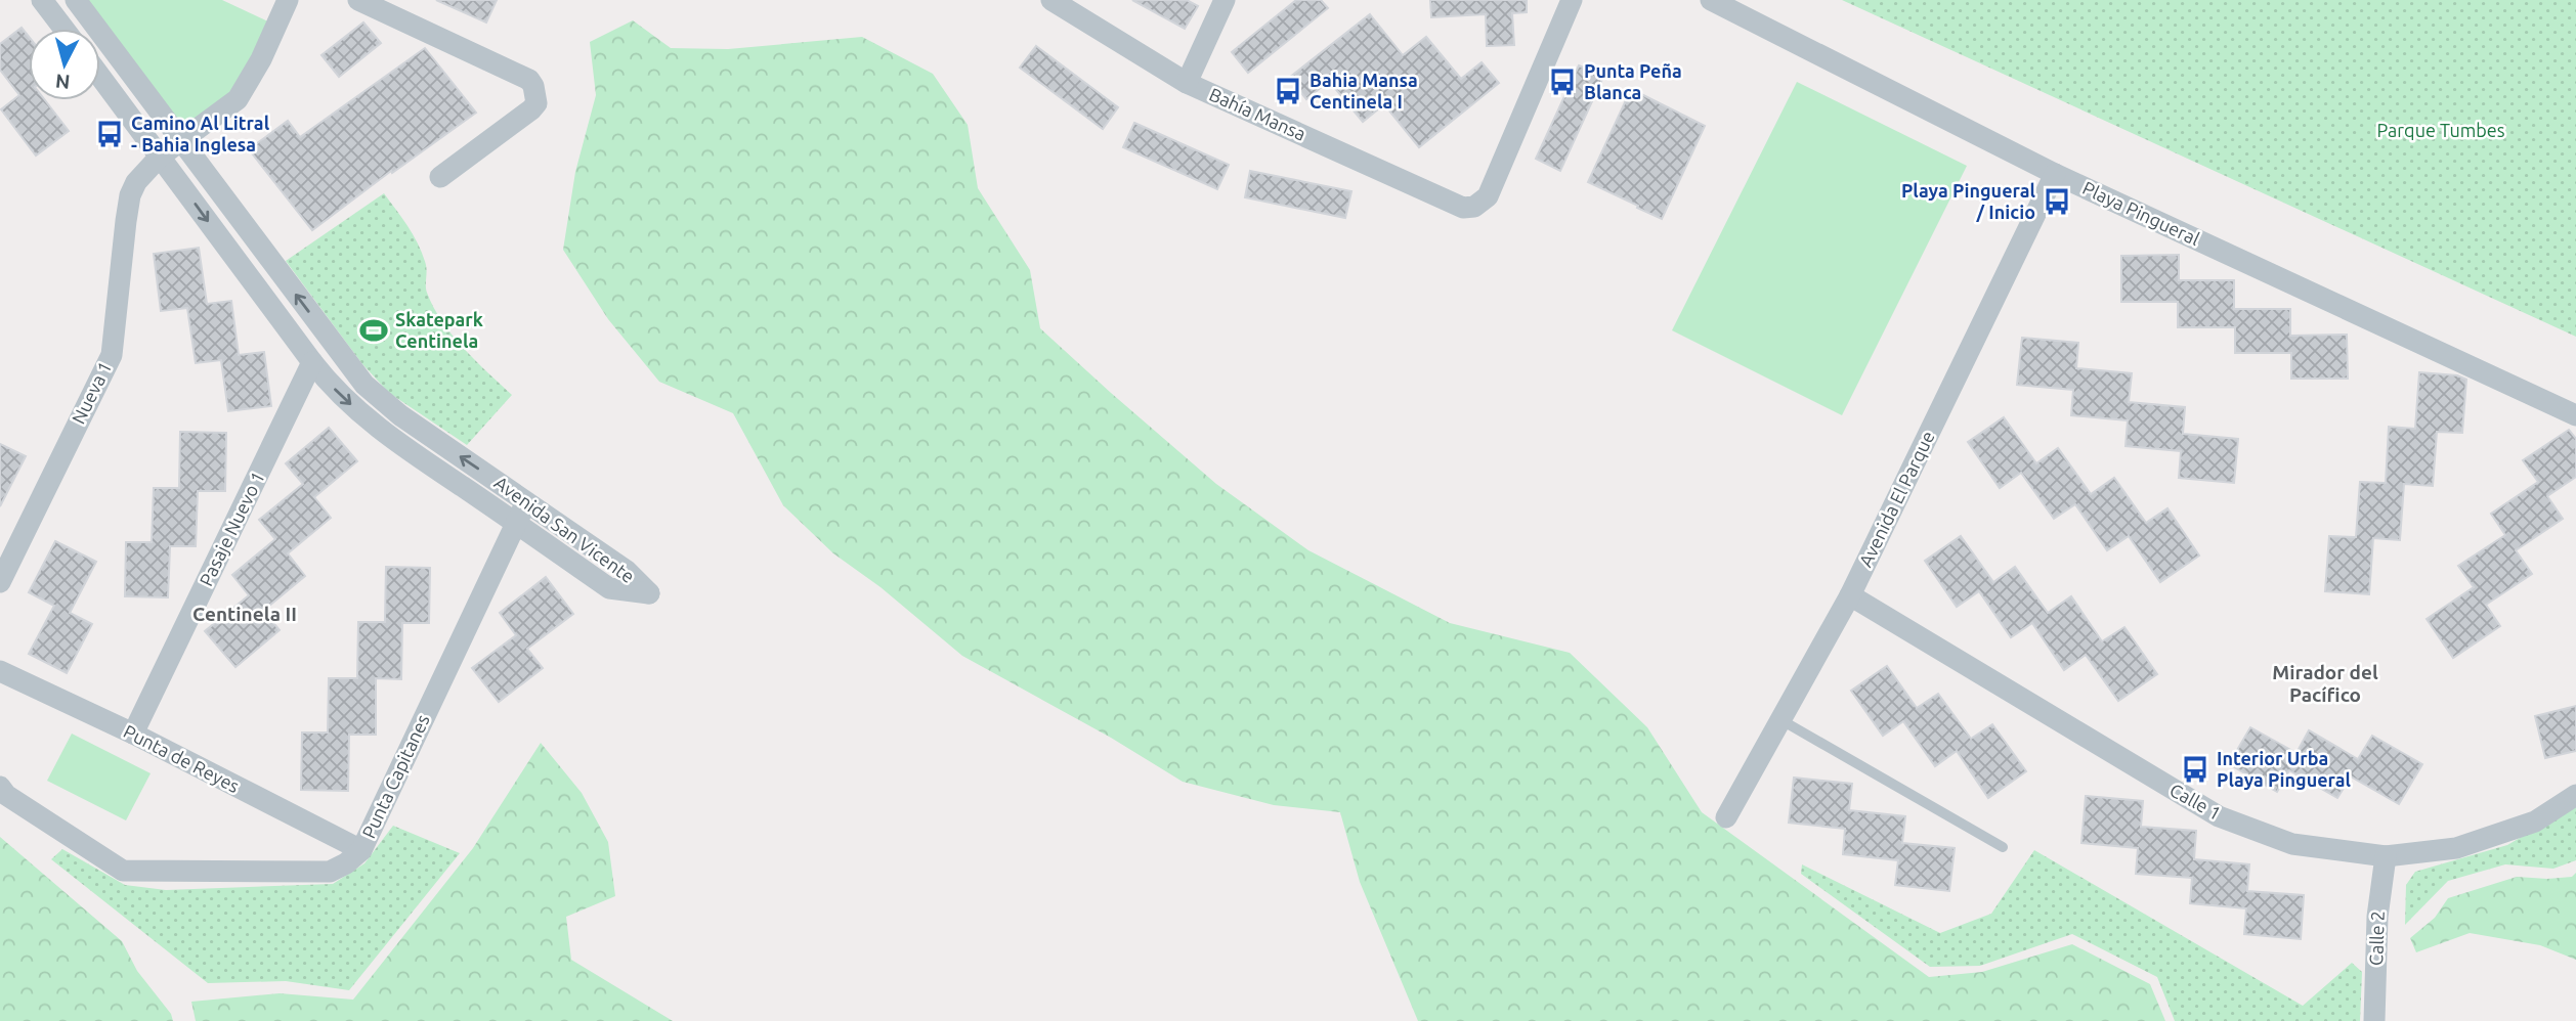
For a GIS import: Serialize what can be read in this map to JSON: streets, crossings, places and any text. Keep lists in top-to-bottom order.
{
  "streets": {
    "street": [
      "Bahía Mansa",
      "Playa Pingueral",
      "Nueva 1",
      "Avenida El Parque",
      "Pasaje Nuevo 1",
      "Avenida San Vicente",
      "Punta de Reyes",
      "Punta Capitanes",
      "Calle 1",
      "Calle 2"
    ]
  },
  "crossings": [
    ["Playa Pingueral", "Avenida El Parque"],
    ["Nueva 1", "Avenida San Vicente"],
    ["Avenida El Parque", "Calle 1"],
    ["Pasaje Nuevo 1", "Avenida San Vicente"],
    ["Pasaje Nuevo 1", "Punta de Reyes"],
    ["Avenida San Vicente", "Punta Capitanes"],
    ["Punta de Reyes", "Punta Capitanes"],
    ["Calle 1", "Calle 2"]
  ],
  "districts": ["Centinela II", "Mirador del Pacífico"],
  "parks": ["Parque Tumbes"],
  "places": {
    "bus stop": [
      "Punta Peña Blanca",
      "Bahia Mansa Centinela I",
      "Camino Al Litral - Bahia Inglesa",
      "Playa Pingueral / Inicio",
      "Interior Urba Playa Pingueral"
    ],
    "sports": ["Skatepark Centinela"]
  },
  "north": "bottom"
}
